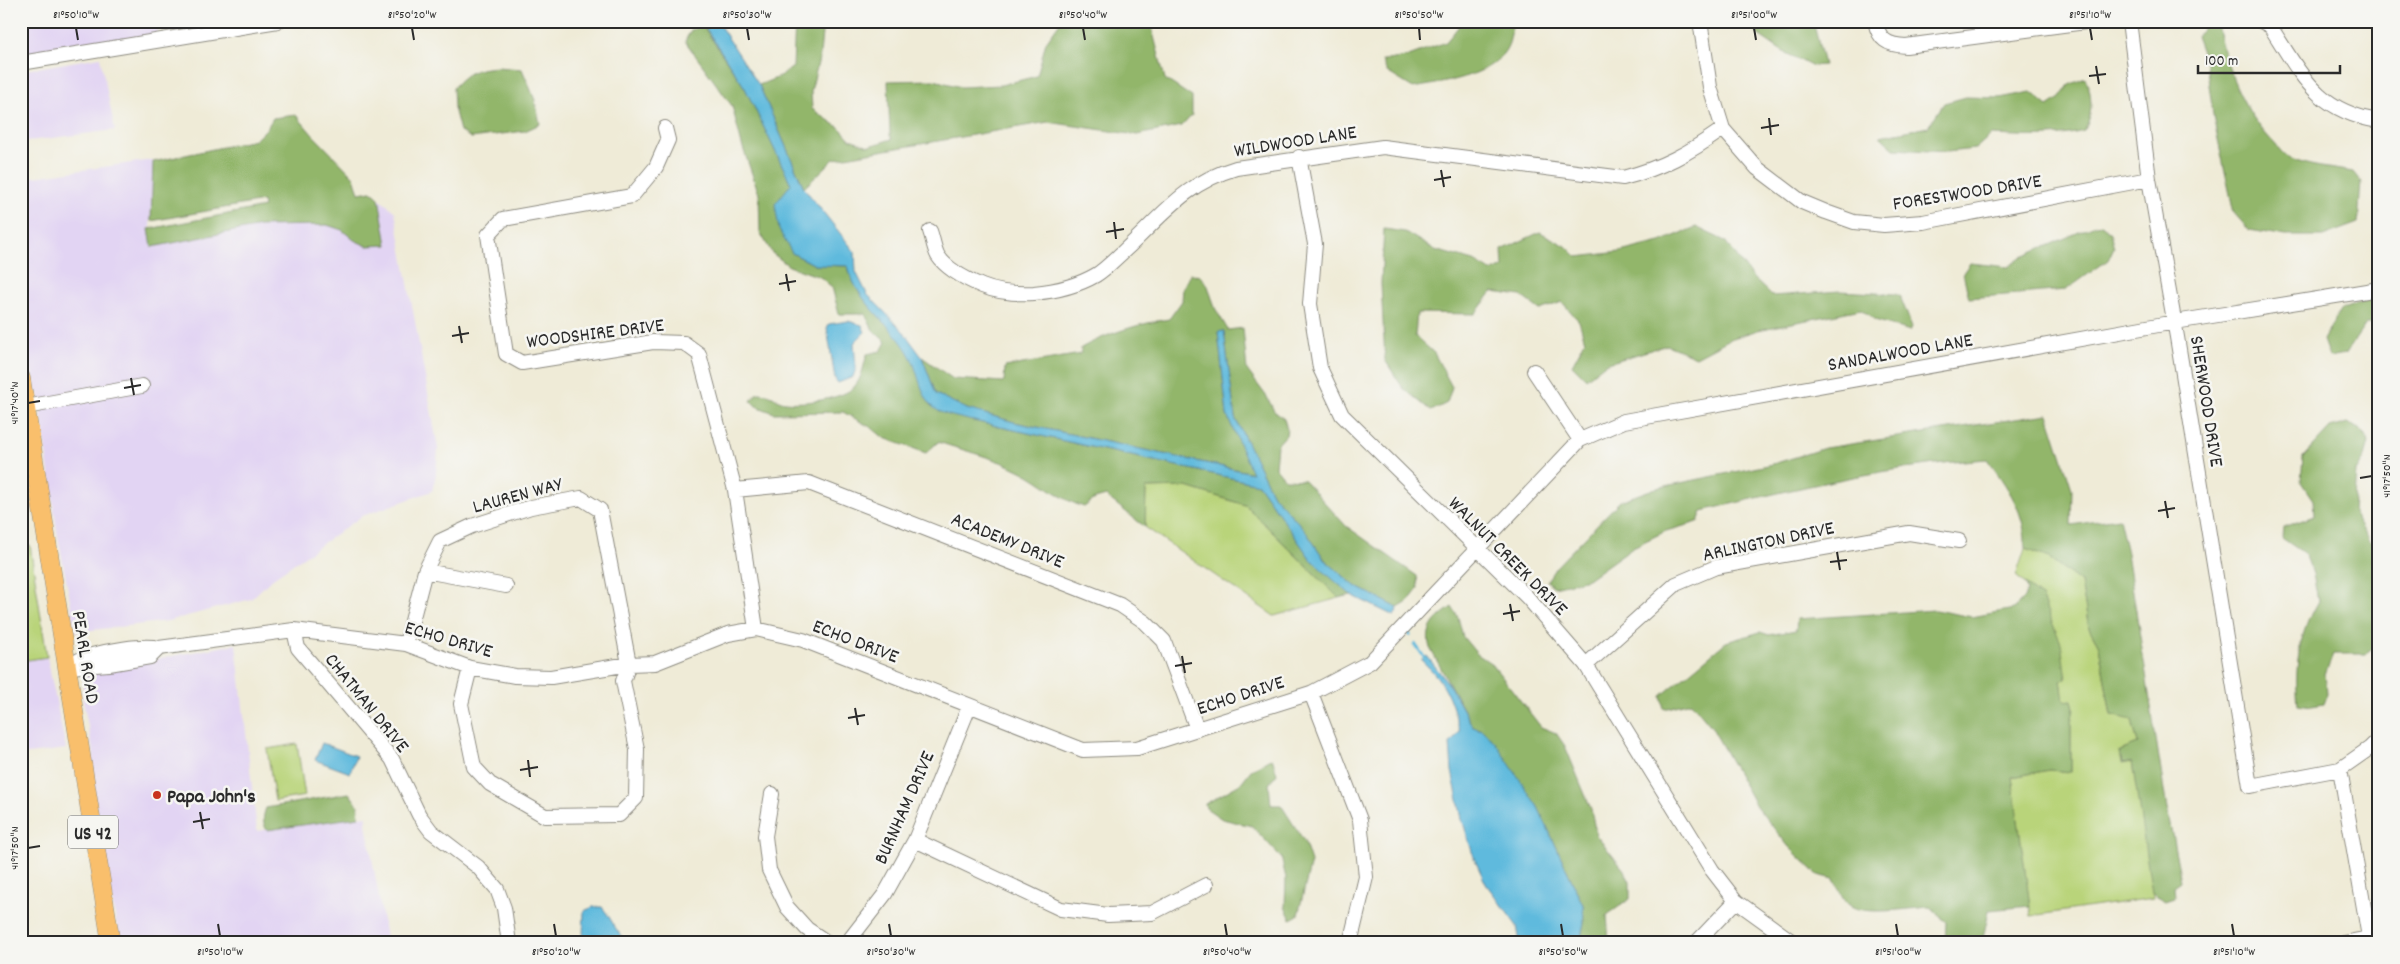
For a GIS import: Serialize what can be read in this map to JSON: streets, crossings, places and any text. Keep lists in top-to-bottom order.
{
  "streets": {
    "main road": ["PEARL ROAD", "US 42"],
    "street": [
      "WILDWOOD LANE",
      "FORESTWOOD DRIVE",
      "WOODSHIRE DRIVE",
      "SANDALWOOD LANE",
      "SHERWOOD DRIVE",
      "LAUREN WAY",
      "ACADEMY DRIVE",
      "ARLINGTON DRIVE",
      "WALNUT CREEK DRIVE",
      "ECHO DRIVE",
      "CHATMAN DRIVE",
      "BURNHAM DRIVE"
    ]
  },
  "crossings": [
    ["WILDWOOD LANE", "FORESTWOOD DRIVE"],
    ["WILDWOOD LANE", "WALNUT CREEK DRIVE"],
    ["FORESTWOOD DRIVE", "SHERWOOD DRIVE"],
    ["WOODSHIRE DRIVE", "ACADEMY DRIVE"],
    ["WOODSHIRE DRIVE", "ECHO DRIVE"],
    ["SANDALWOOD LANE", "SHERWOOD DRIVE"],
    ["SANDALWOOD LANE", "WALNUT CREEK DRIVE"],
    ["SANDALWOOD LANE", "ECHO DRIVE"],
    ["LAUREN WAY", "ECHO DRIVE"],
    ["ACADEMY DRIVE", "ECHO DRIVE"],
    ["ARLINGTON DRIVE", "WALNUT CREEK DRIVE"],
    ["WALNUT CREEK DRIVE", "ECHO DRIVE"],
    ["ECHO DRIVE", "PEARL ROAD"],
    ["ECHO DRIVE", "CHATMAN DRIVE"],
    ["ECHO DRIVE", "BURNHAM DRIVE"]
  ],
  "places": ["Papa John's"],
  "scale_bar": "100 m",
  "coordinates": [
    "81°50'10\"W",
    "81°50'20\"W",
    "81°50'30\"W",
    "81°50'40\"W",
    "81°50'50\"W",
    "81°51'00\"W",
    "81°51'10\"W",
    "41°17'40\"N",
    "41°17'50\"N"
  ]
}
